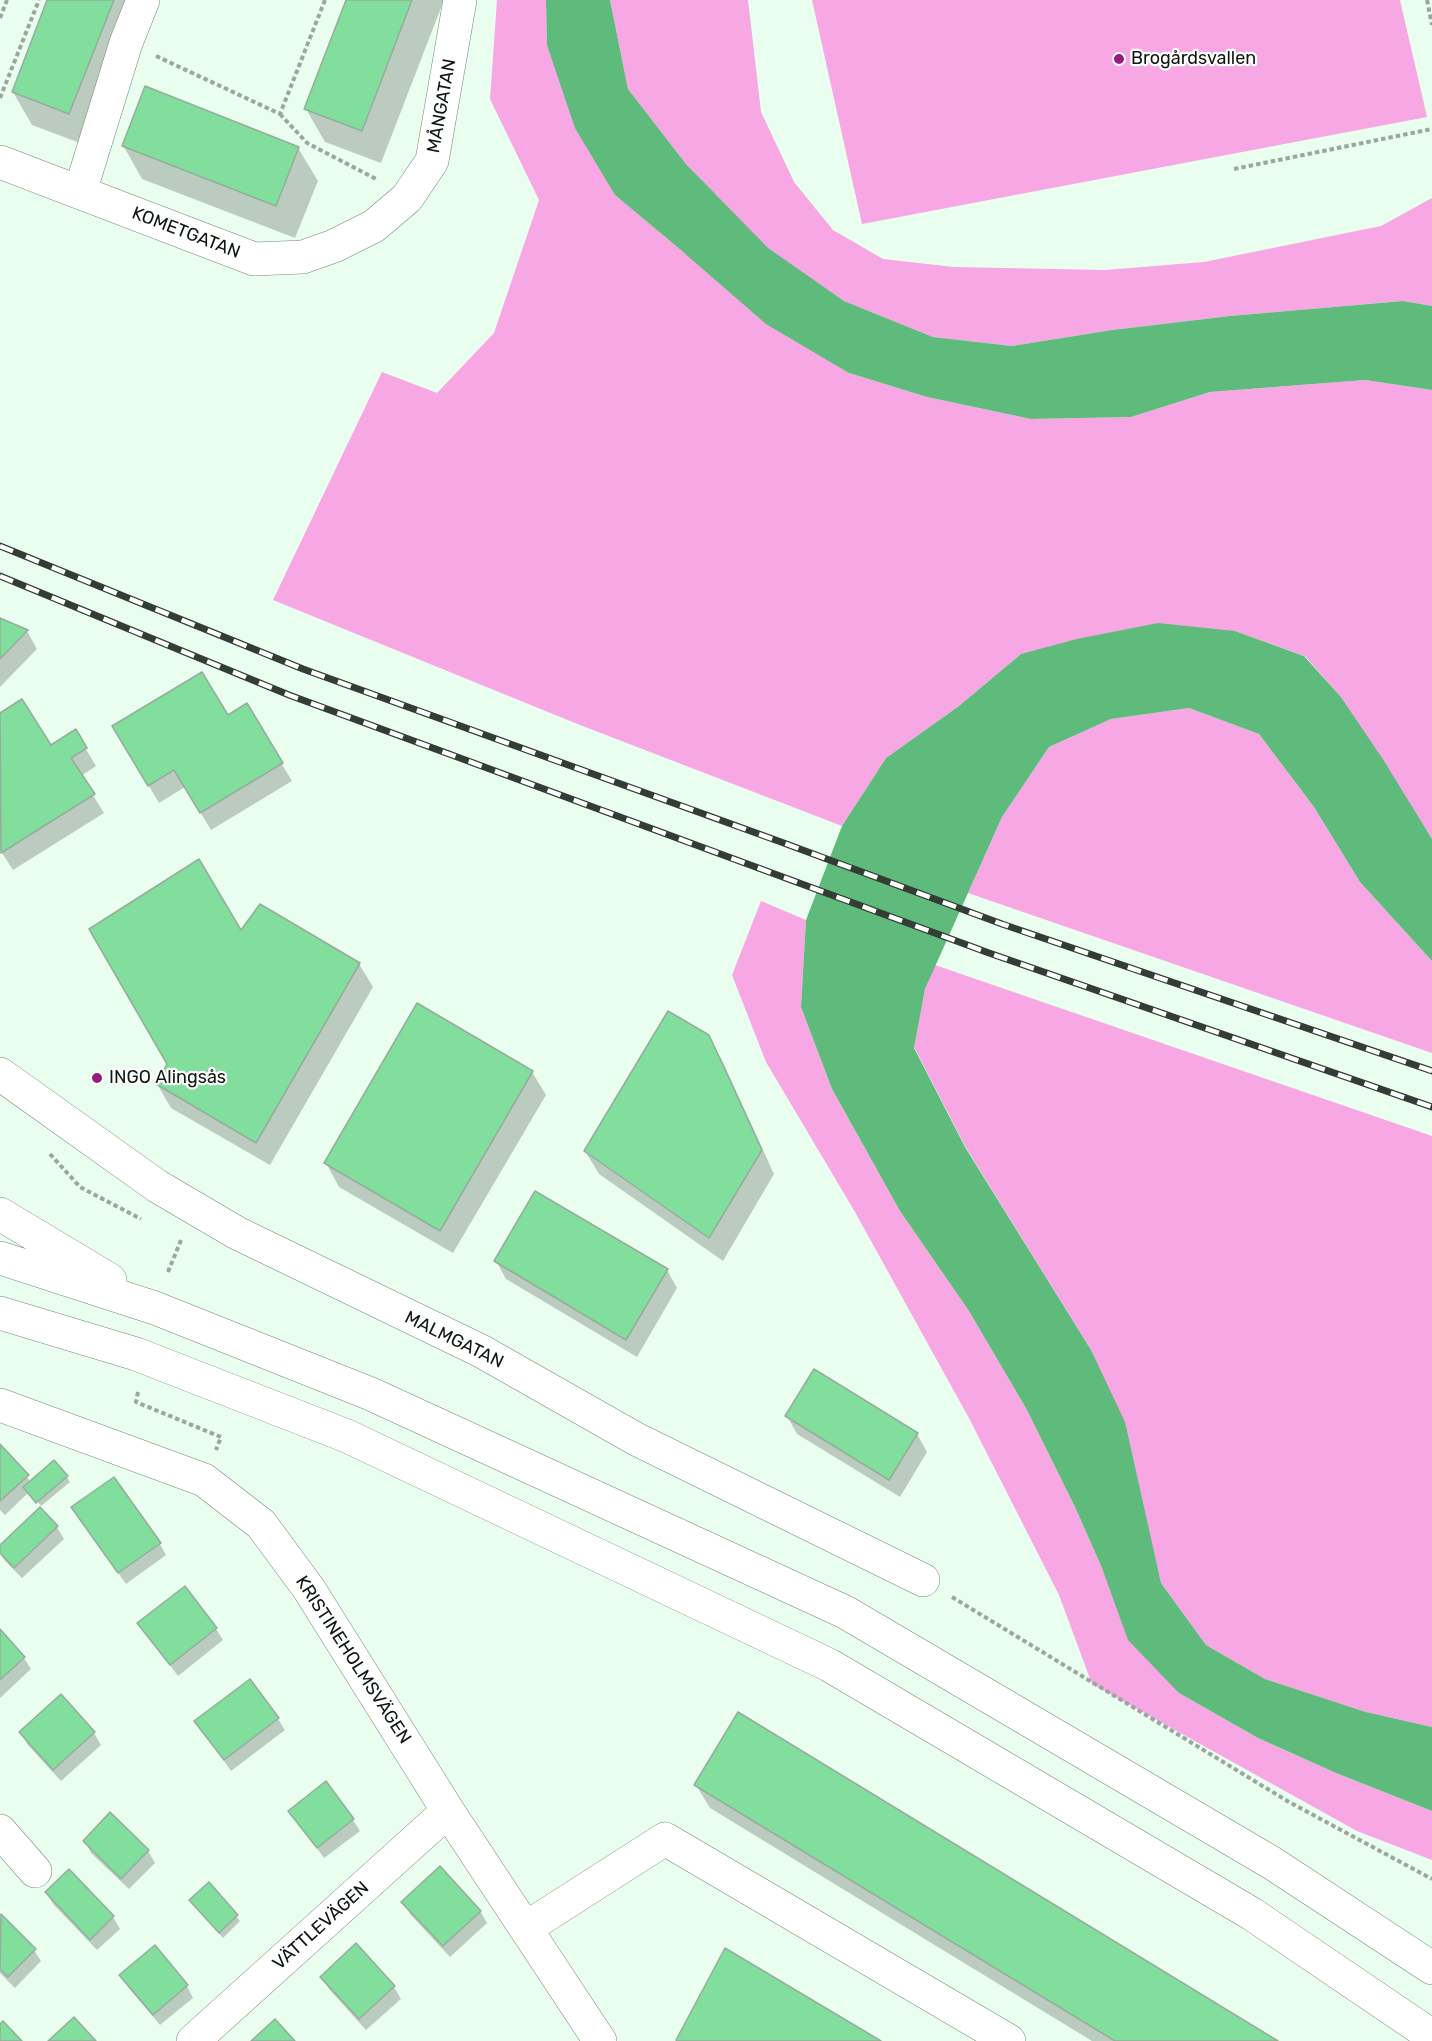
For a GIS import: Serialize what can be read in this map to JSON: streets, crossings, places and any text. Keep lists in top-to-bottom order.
{
  "streets": {
    "main road": [
      "MÅNGATAN",
      "KOMETGATAN",
      "MALMGATAN",
      "KRISTINEHOLMSVÄGEN",
      "VÄTTLEVÄGEN"
    ]
  },
  "crossings": [
    ["MÅNGATAN", "KOMETGATAN"],
    ["KRISTINEHOLMSVÄGEN", "VÄTTLEVÄGEN"]
  ],
  "places": ["Brogårdsvallen", "INGO Alingsås"]
}
